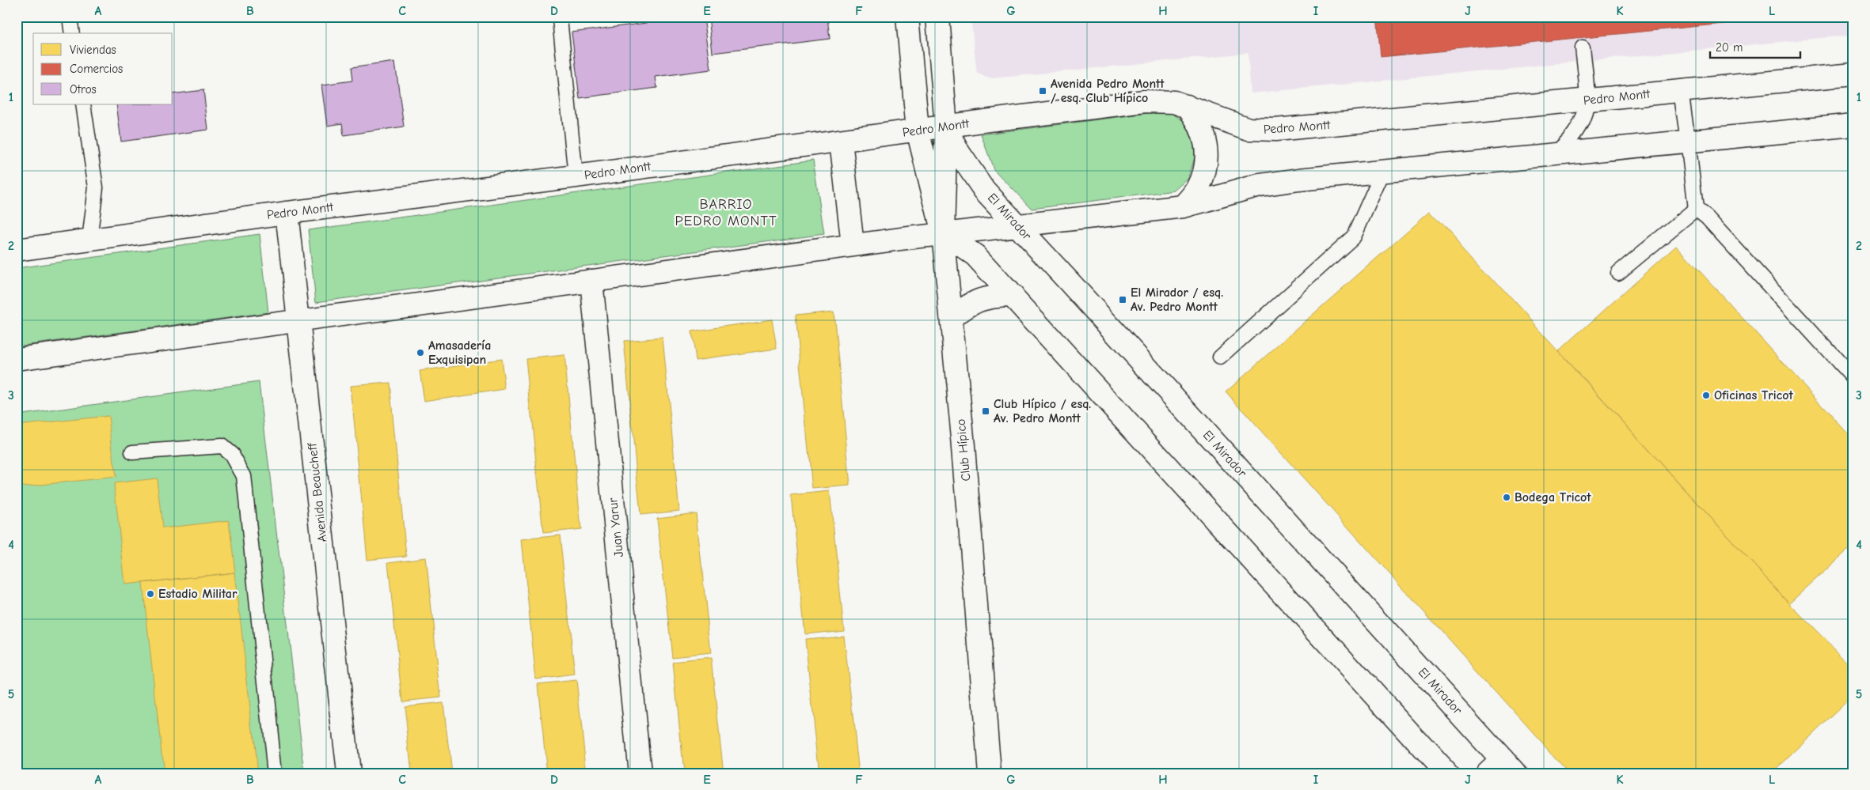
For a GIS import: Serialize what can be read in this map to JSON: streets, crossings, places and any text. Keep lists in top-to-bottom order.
{
  "streets": {
    "main road": [
      "Pedro Montt",
      "El Mirador",
      "Club Hípico",
      "Avenida Beaucheff",
      "Juan Yarur"
    ]
  },
  "crossings": [
    ["Pedro Montt", "El Mirador"],
    ["Pedro Montt", "Club Hípico"],
    ["Pedro Montt", "Avenida Beaucheff"],
    ["El Mirador", "Club Hípico"]
  ],
  "districts": ["BARRIO PEDRO MONTT"],
  "places": {
    "transit": ["Avenida Pedro Montt / esq. Club Hípico", "El Mirador / esq. Av. Pedro Montt", "Club Hípico / esq. Av. Pedro Montt"],
    "other": [
      "Amasadería Exquisipan",
      "Oficinas Tricot",
      "Bodega Tricot",
      "Estadio Militar"
    ]
  },
  "legend": ["Viviendas", "Comercios", "Otros"],
  "scale_bar": "20 m",
  "grid": {
    "columns": [
      "A",
      "B",
      "C",
      "D",
      "E",
      "F",
      "G",
      "H",
      "I",
      "J",
      "K",
      "L"
    ],
    "rows": [
      "1",
      "2",
      "3",
      "4",
      "5"
    ]
  }
}
